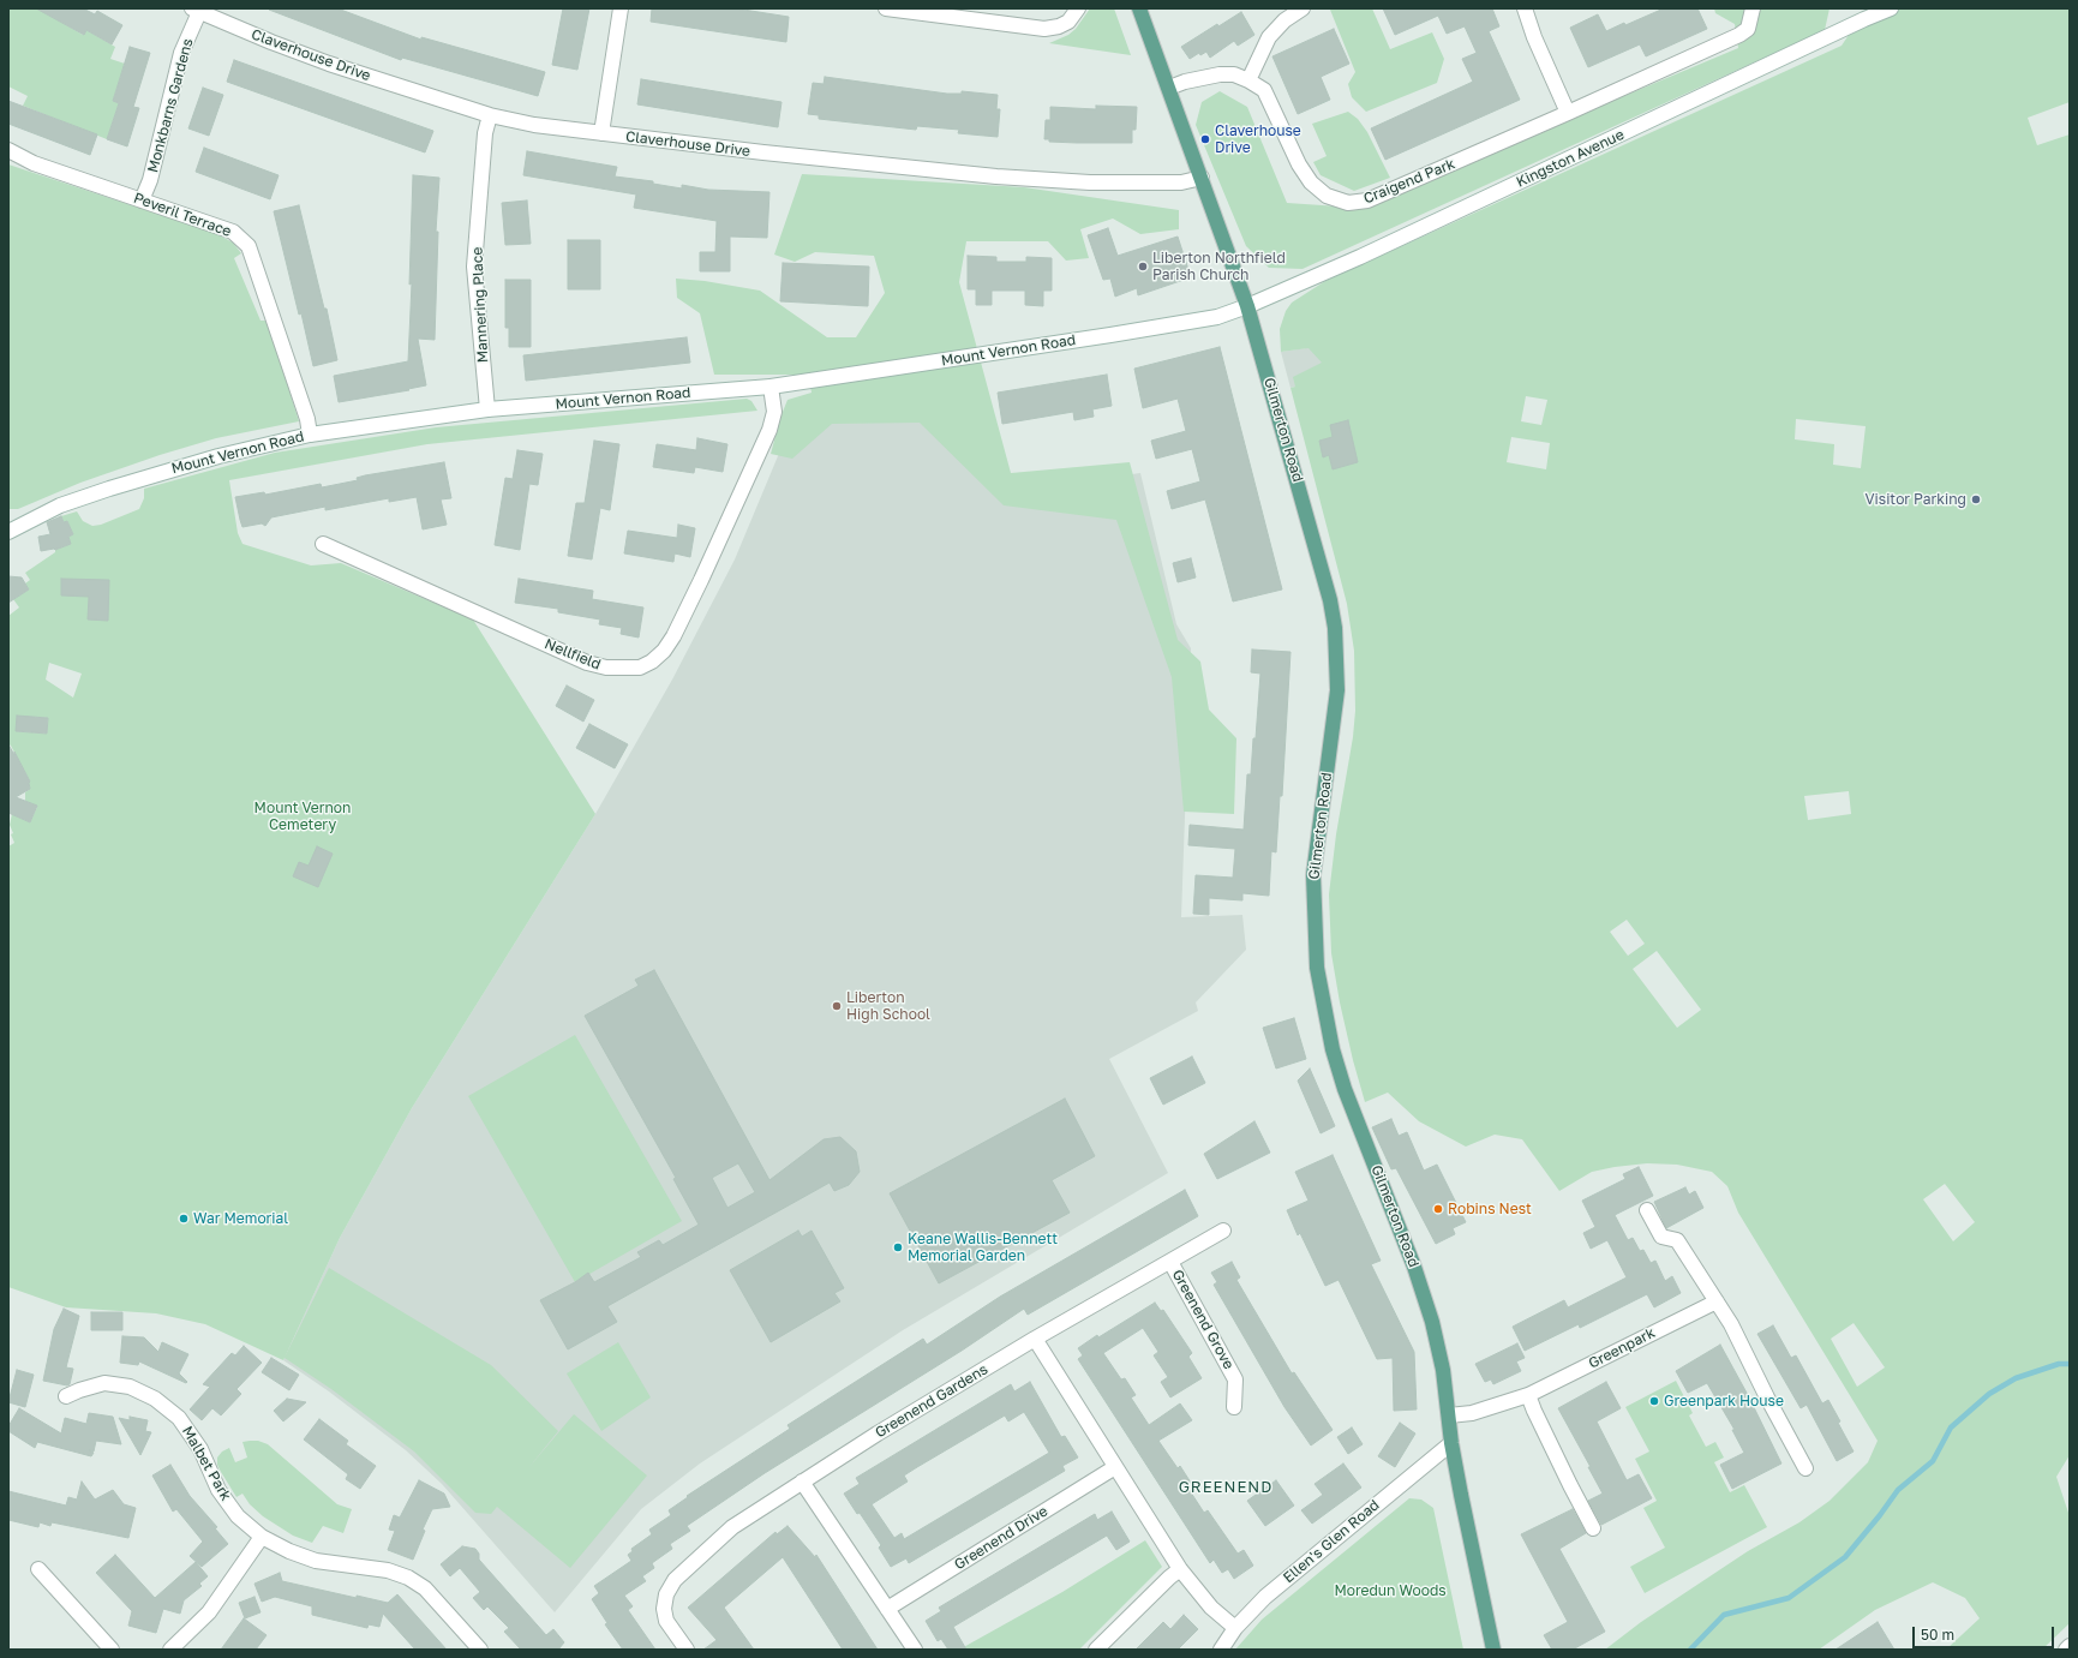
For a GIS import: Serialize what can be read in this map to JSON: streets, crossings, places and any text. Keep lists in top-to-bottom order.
{
  "streets": {
    "main road": ["Gilmerton Road"],
    "street": [
      "Claverhouse Drive",
      "Monkbarns Gardens",
      "Kingston Avenue",
      "Craigend Park",
      "Peveril Terrace",
      "Mannering Place",
      "Mount Vernon Road",
      "Nellfield",
      "Greenend Grove",
      "Greenpark",
      "Greenend Gardens",
      "Malbet Park",
      "Greenend Drive",
      "Ellen's Glen Road"
    ]
  },
  "crossings": [
    ["Claverhouse Drive", "Monkbarns Gardens"],
    ["Claverhouse Drive", "Mannering Place"],
    ["Claverhouse Drive", "Gilmerton Road"],
    ["Monkbarns Gardens", "Peveril Terrace"],
    ["Kingston Avenue", "Mount Vernon Road"],
    ["Kingston Avenue", "Gilmerton Road"],
    ["Craigend Park", "Gilmerton Road"],
    ["Peveril Terrace", "Mount Vernon Road"],
    ["Mannering Place", "Mount Vernon Road"],
    ["Mount Vernon Road", "Gilmerton Road"],
    ["Mount Vernon Road", "Nellfield"],
    ["Gilmerton Road", "Greenpark"],
    ["Gilmerton Road", "Ellen's Glen Road"],
    ["Greenend Grove", "Greenend Gardens"]
  ],
  "districts": ["GREENEND"],
  "parks": ["Mount Vernon Cemetery", "Moredun Woods"],
  "places": [
    "Claverhouse Drive",
    "Liberton Northfield Parish Church",
    "Visitor Parking",
    "Liberton High School",
    "Robins Nest",
    "War Memorial",
    "Keane Wallis-Bennett Memorial Garden",
    "Greenpark House"
  ],
  "scale_bar": "50 m"
}
